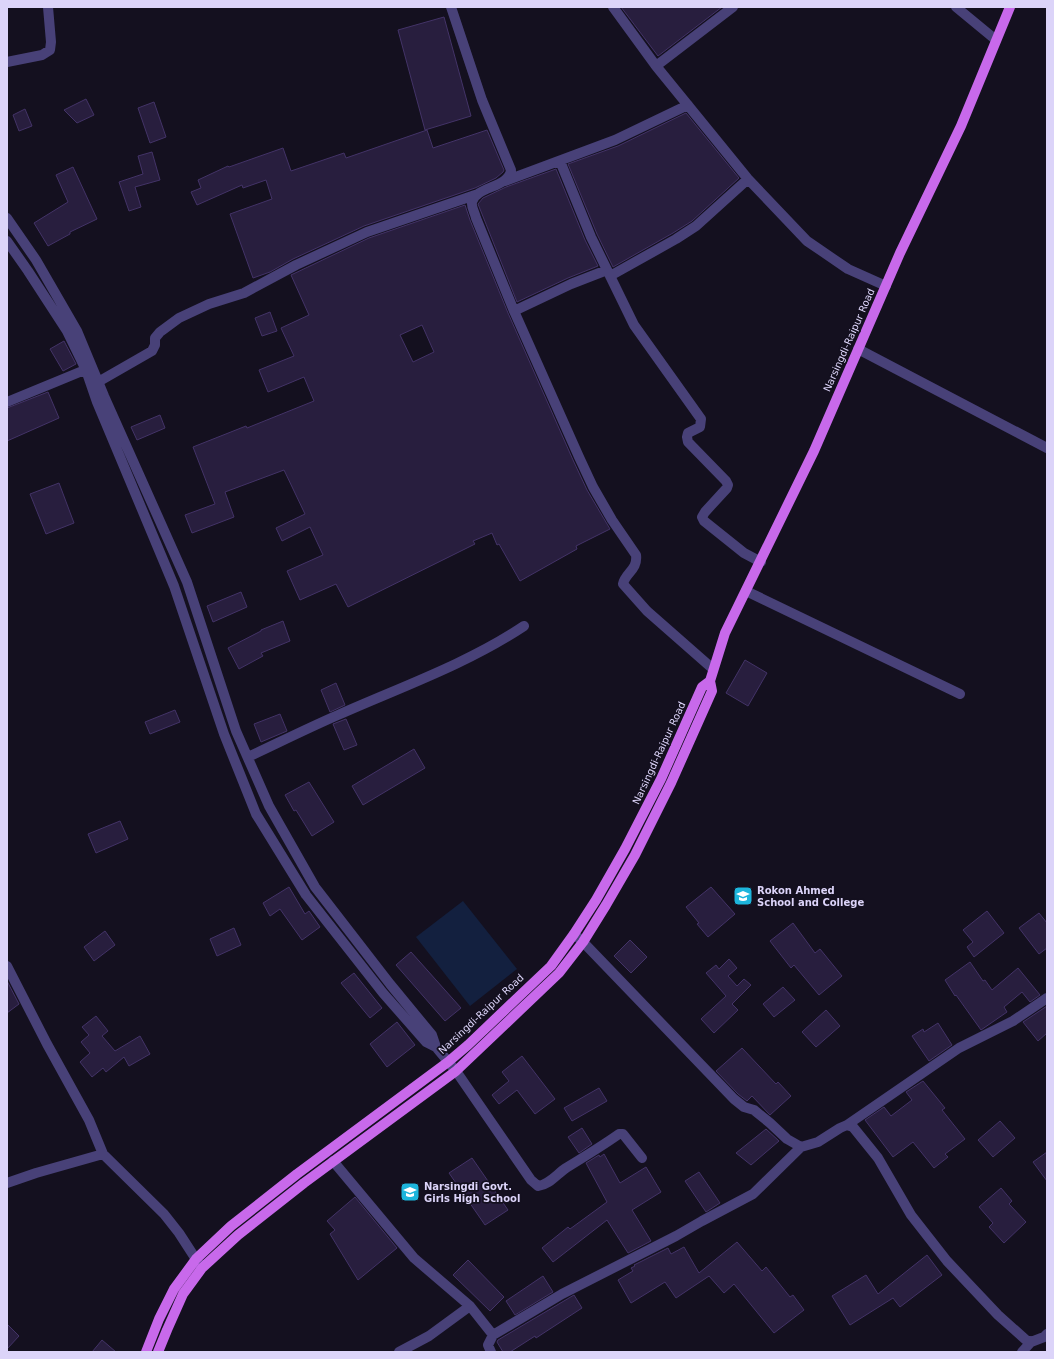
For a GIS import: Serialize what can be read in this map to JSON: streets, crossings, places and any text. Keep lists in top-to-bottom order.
{
  "streets": {
    "main road": ["Narsingdi-Raipur Road"]
  },
  "places": {
    "school or university": ["Rokon Ahmed School and College", "Narsingdi Govt. Girls High School"]
  }
}
